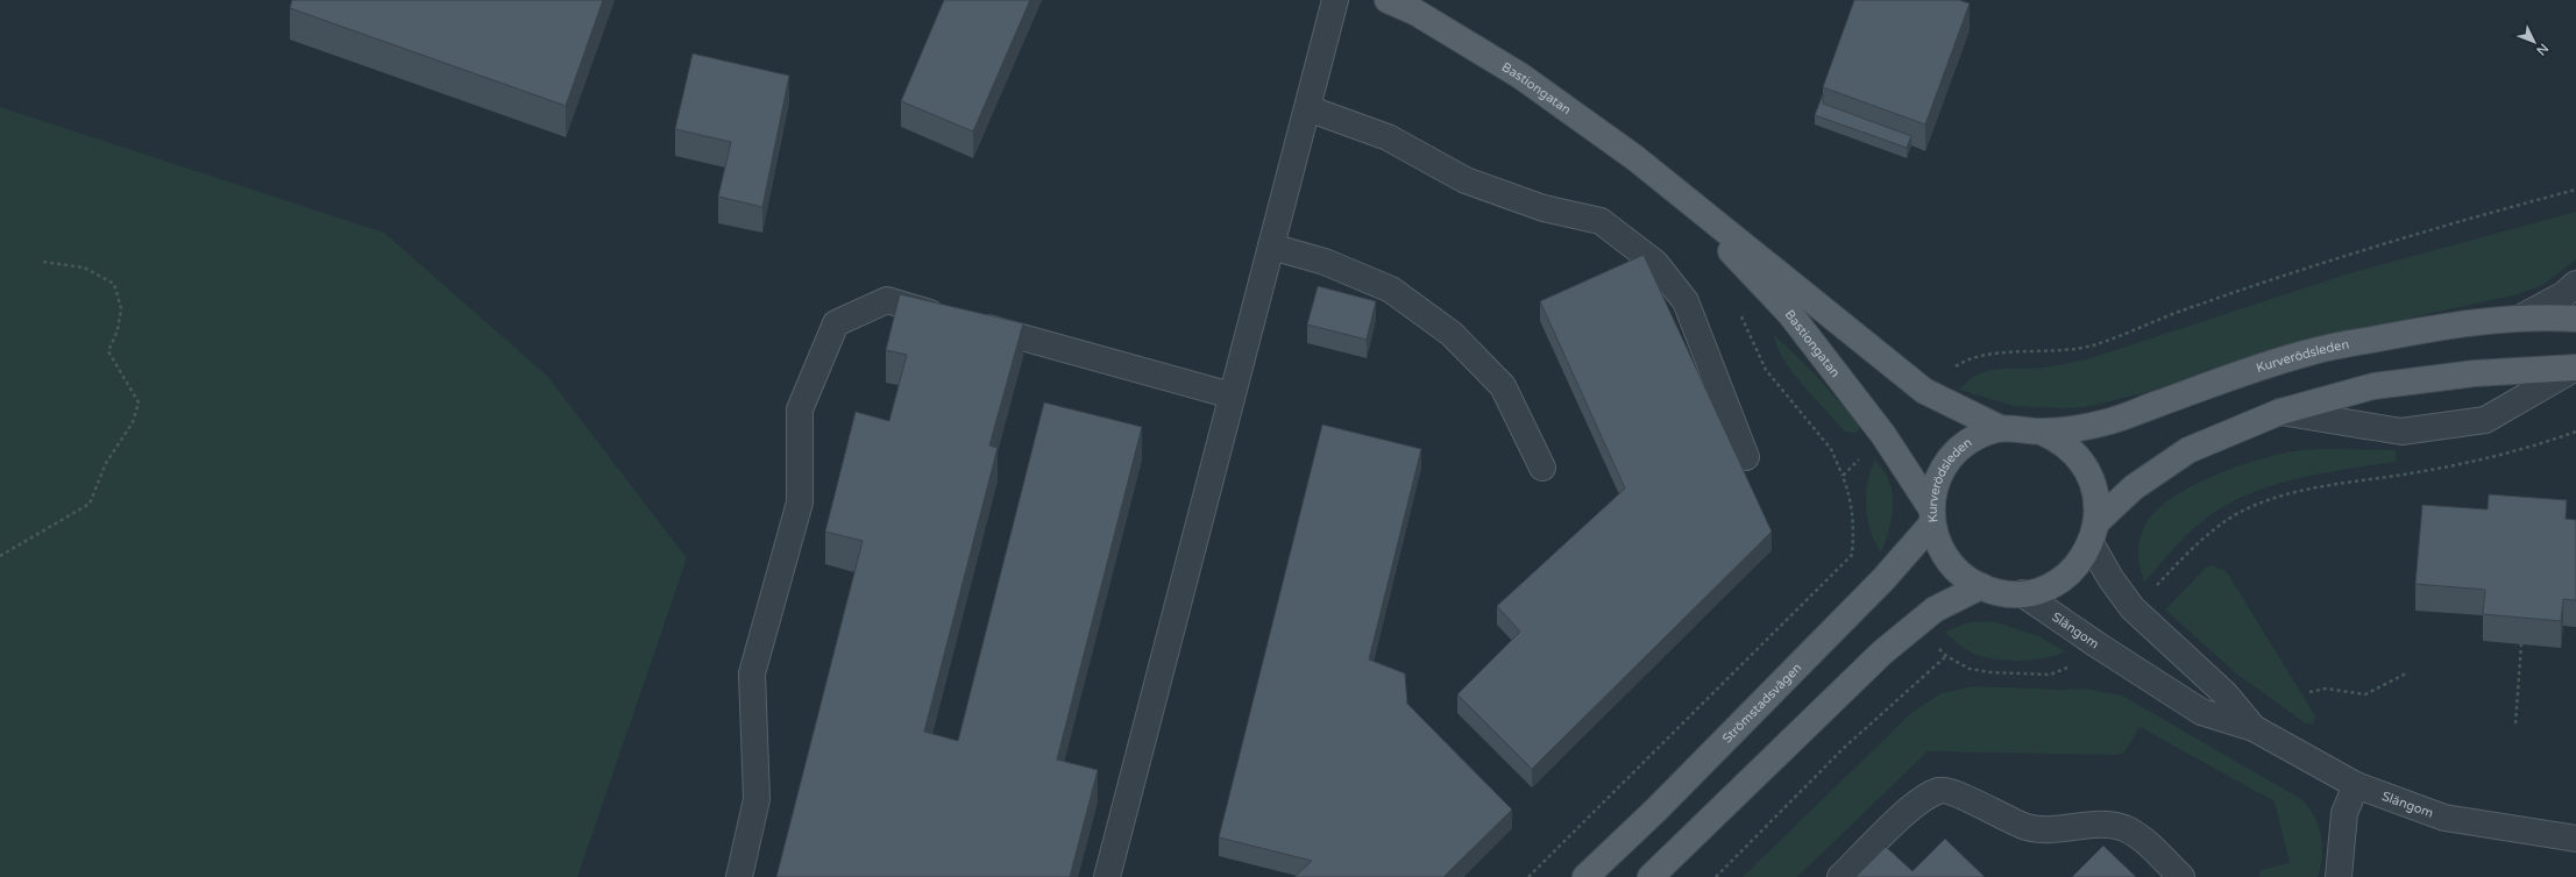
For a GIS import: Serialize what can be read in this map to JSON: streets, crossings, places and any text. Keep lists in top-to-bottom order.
{
  "streets": {
    "main road": ["Bastiongatan", "Kurverödsleden", "Strömstadsvägen"],
    "street": ["Slängom"]
  },
  "crossings": [
    ["Bastiongatan", "Kurverödsleden"],
    ["Bastiongatan", "Slängom"],
    ["Bastiongatan", "Strömstadsvägen"],
    ["Kurverödsleden", "Slängom"],
    ["Kurverödsleden", "Strömstadsvägen"],
    ["Slängom", "Strömstadsvägen"]
  ],
  "north": "bottom right"
}
